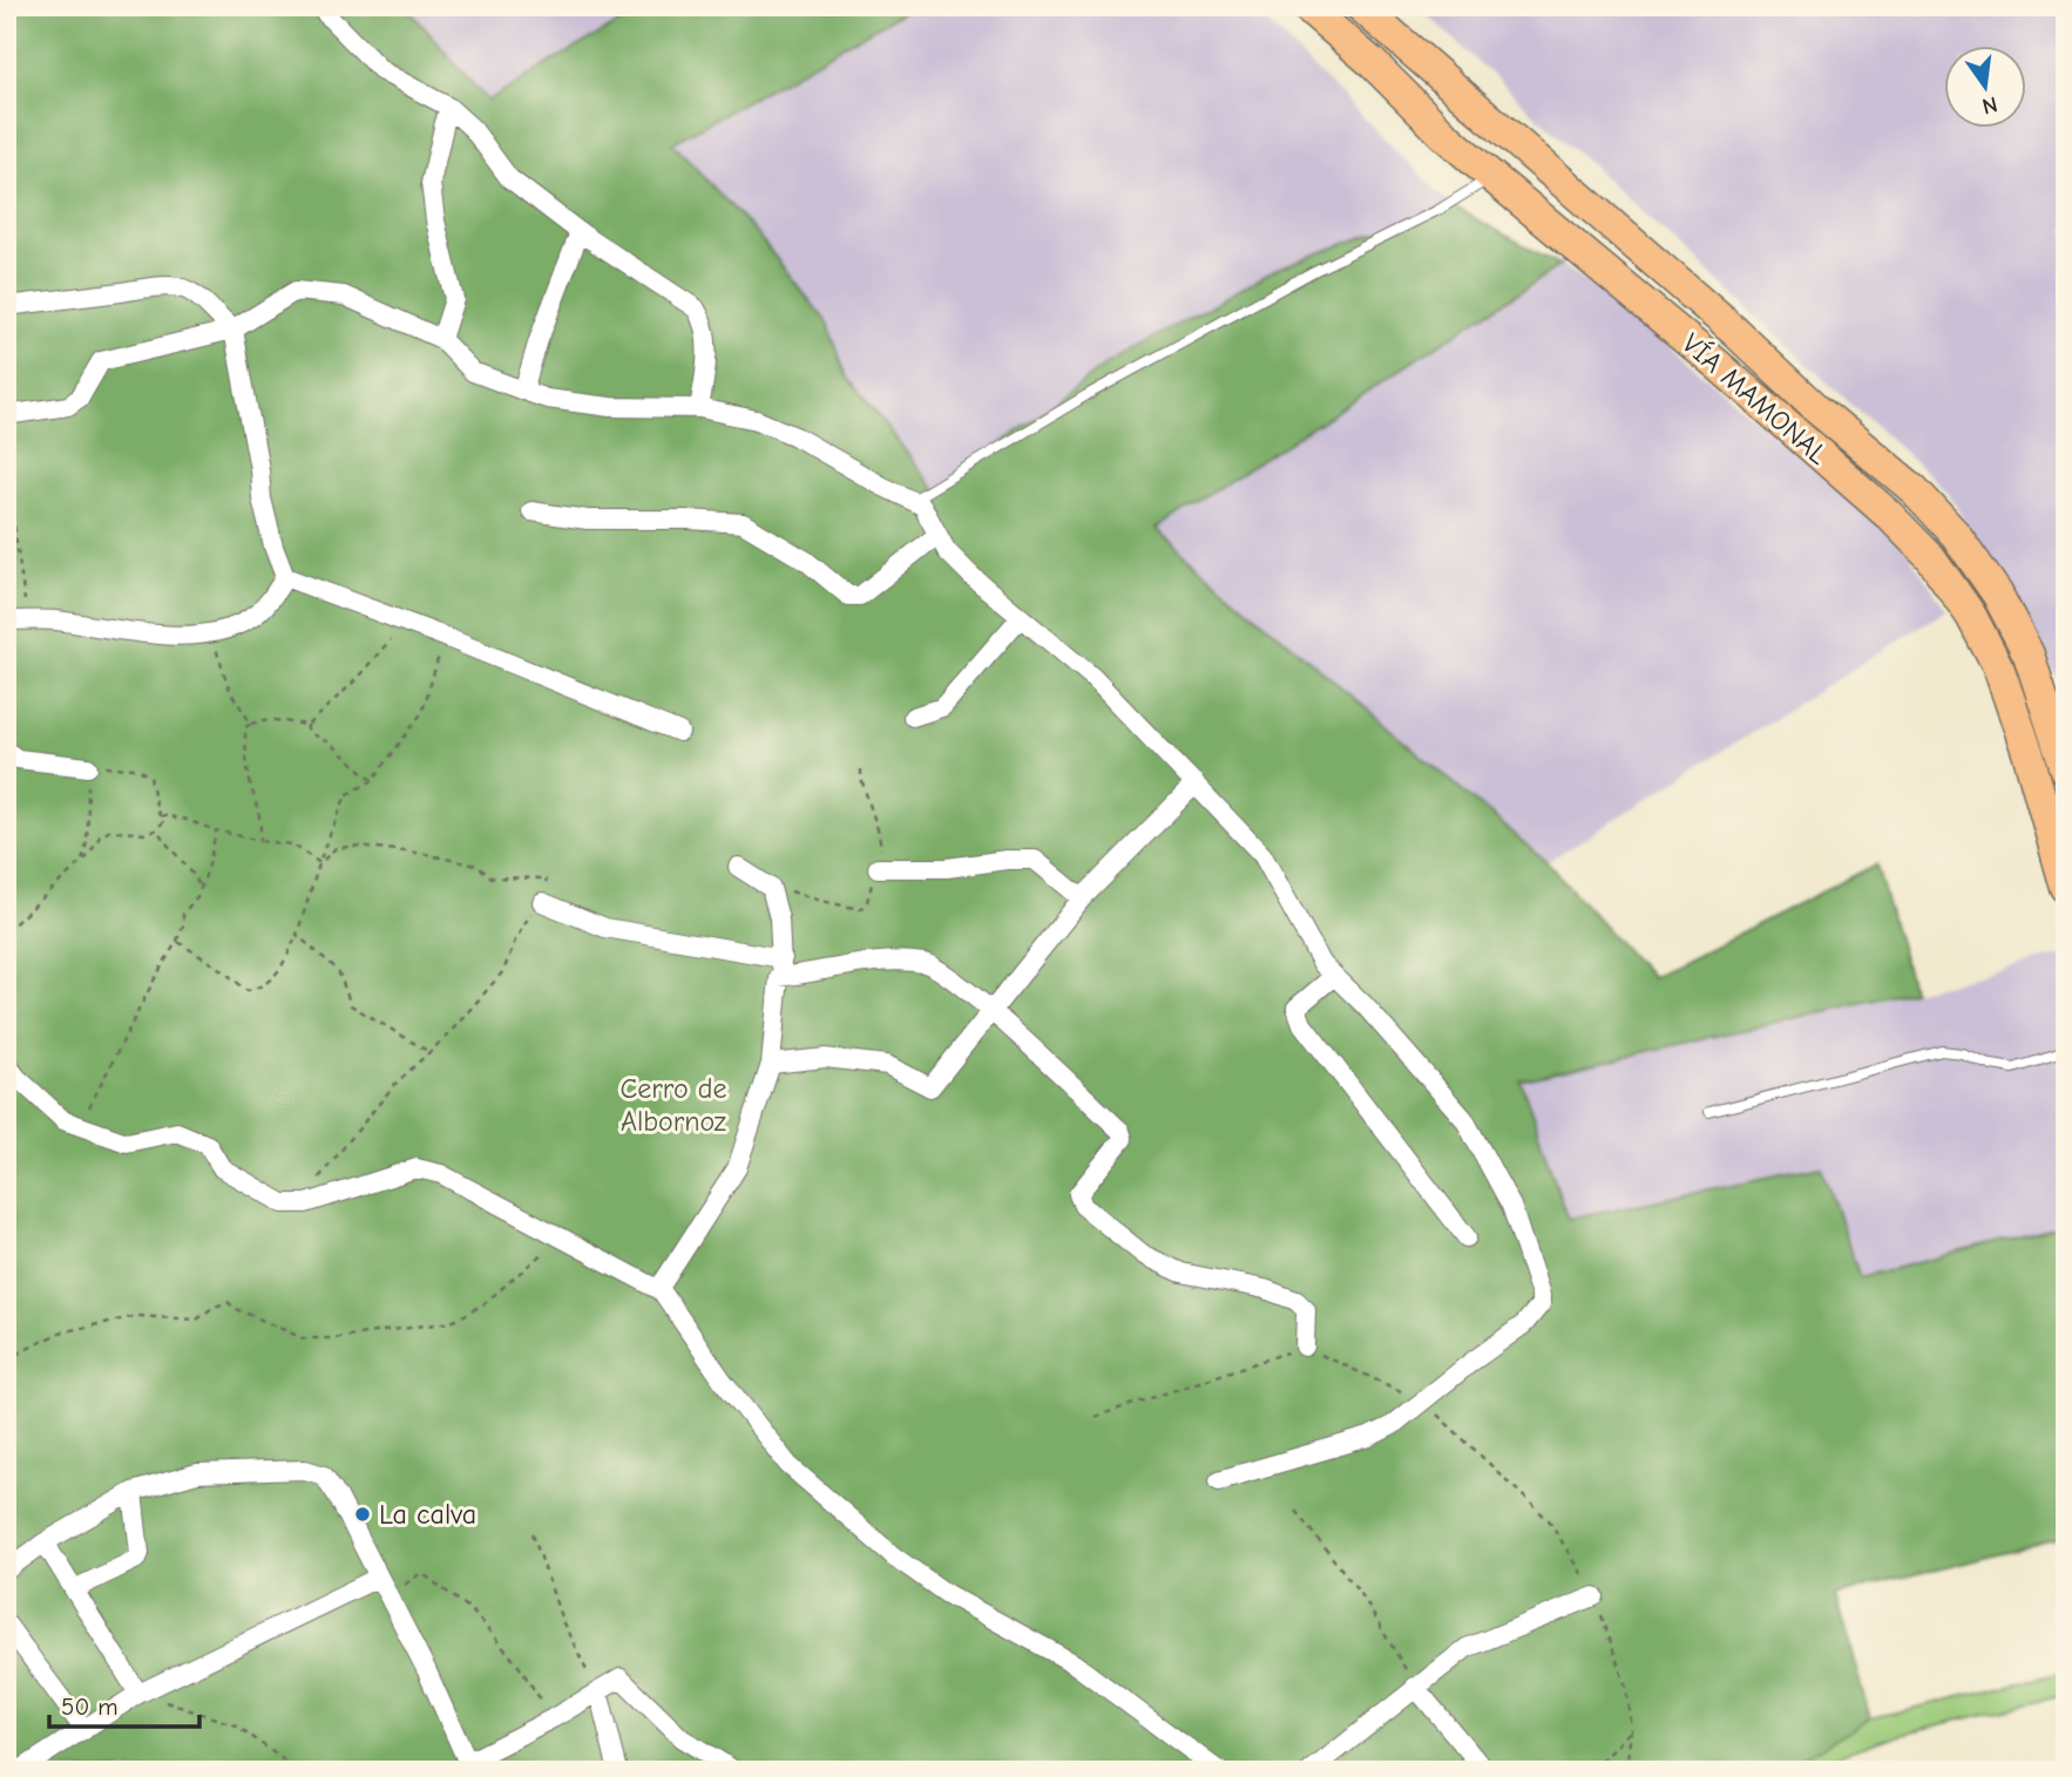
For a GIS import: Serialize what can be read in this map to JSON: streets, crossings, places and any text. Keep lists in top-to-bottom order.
{
  "streets": {
    "main road": ["VÍA MAMONAL"]
  },
  "parks": ["Cerro de Albornoz"],
  "places": ["La calva"],
  "scale_bar": "50 m",
  "north": "bottom"
}
